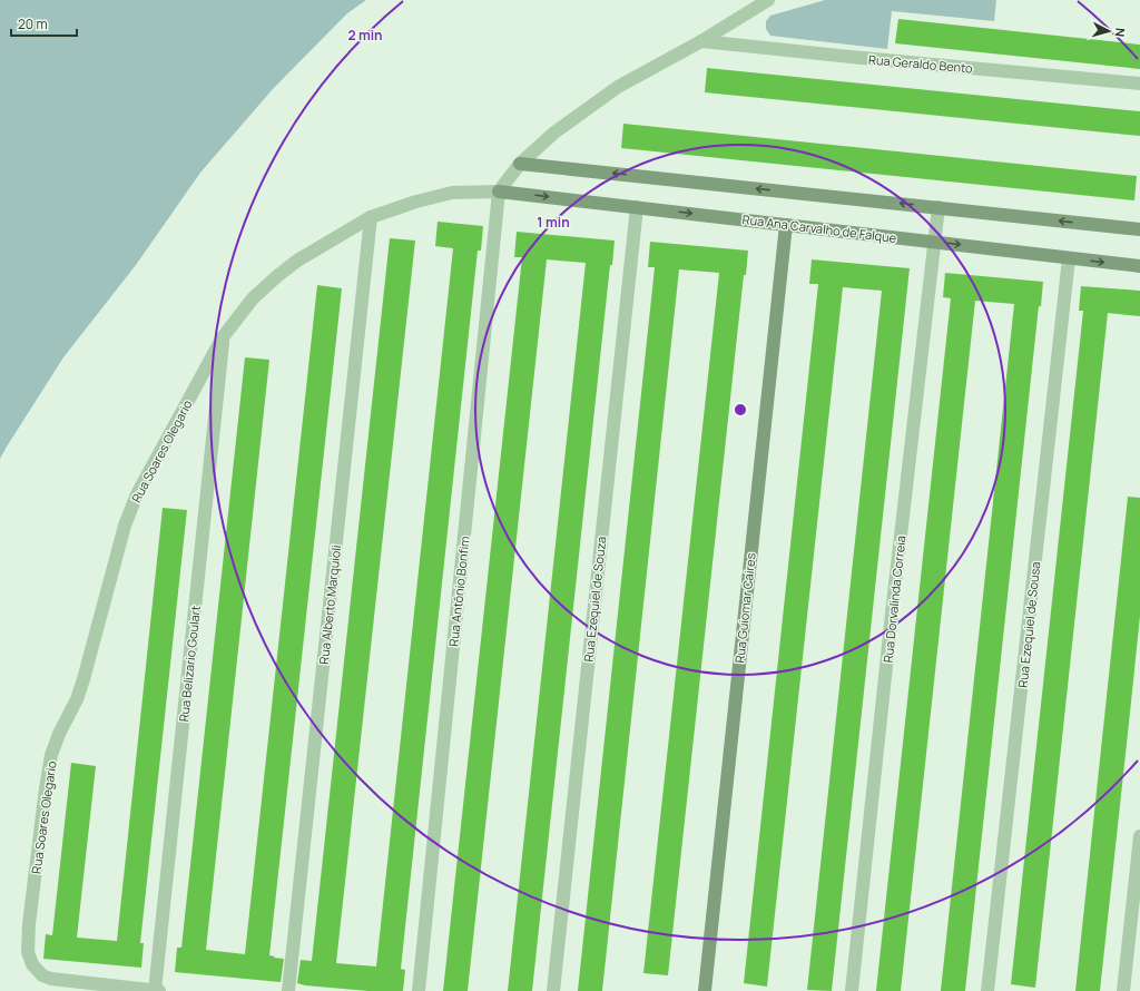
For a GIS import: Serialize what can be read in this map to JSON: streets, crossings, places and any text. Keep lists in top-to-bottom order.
{
  "streets": {
    "street": [
      "Rua Geraldo Bento",
      "Rua Ana Carvalho de Falque",
      "Rua Soares Olegario",
      "Rua Antônio Bonfim",
      "Rua Ezequiel de Souza",
      "Rua Dorvalinda Correia",
      "Rua Alberto Marquioli",
      "Rua Guiomar Caires",
      "Rua Ezequiel de Sousa",
      "Rua Belizario Goulart"
    ]
  },
  "crossings": [
    ["Rua Ana Carvalho de Falque", "Rua Soares Olegario"],
    ["Rua Ana Carvalho de Falque", "Rua Antônio Bonfim"],
    ["Rua Ana Carvalho de Falque", "Rua Ezequiel de Souza"],
    ["Rua Ana Carvalho de Falque", "Rua Dorvalinda Correia"],
    ["Rua Ana Carvalho de Falque", "Rua Guiomar Caires"],
    ["Rua Ana Carvalho de Falque", "Rua Ezequiel de Sousa"],
    ["Rua Soares Olegario", "Rua Antônio Bonfim"],
    ["Rua Soares Olegario", "Rua Alberto Marquioli"],
    ["Rua Soares Olegario", "Rua Belizario Goulart"]
  ],
  "scale_bar": "20 m",
  "north": "right",
  "rings": ["2 min", "1 min"]
}
